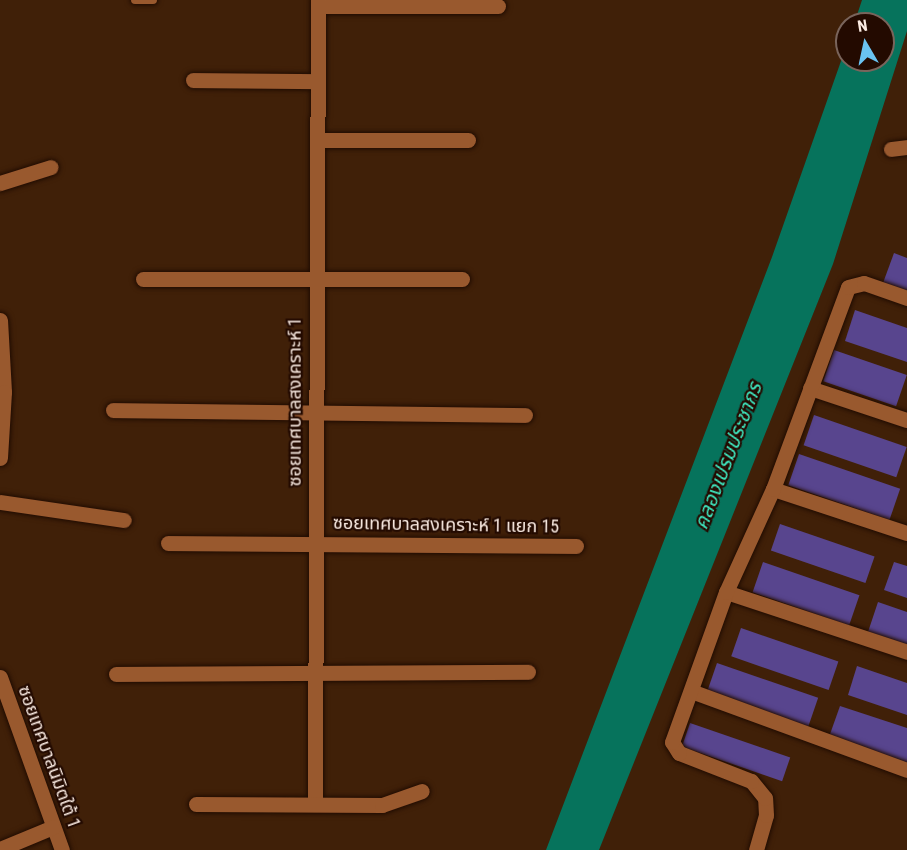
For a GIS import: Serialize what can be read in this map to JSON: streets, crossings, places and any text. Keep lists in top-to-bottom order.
{
  "streets": {
    "street": ["ซอยเทศบาลสงเคราะห์ 1", "ซอยเทศบาลสงเคราะห์ 1 แยก 15", "ซอยเทศบาลนิมิตใต้ 1"]
  },
  "crossings": [
    ["ซอยเทศบาลสงเคราะห์ 1", "ซอยเทศบาลสงเคราะห์ 1 แยก 15"]
  ],
  "water": ["คลองเปรมประชากร"],
  "north": "top"
}
